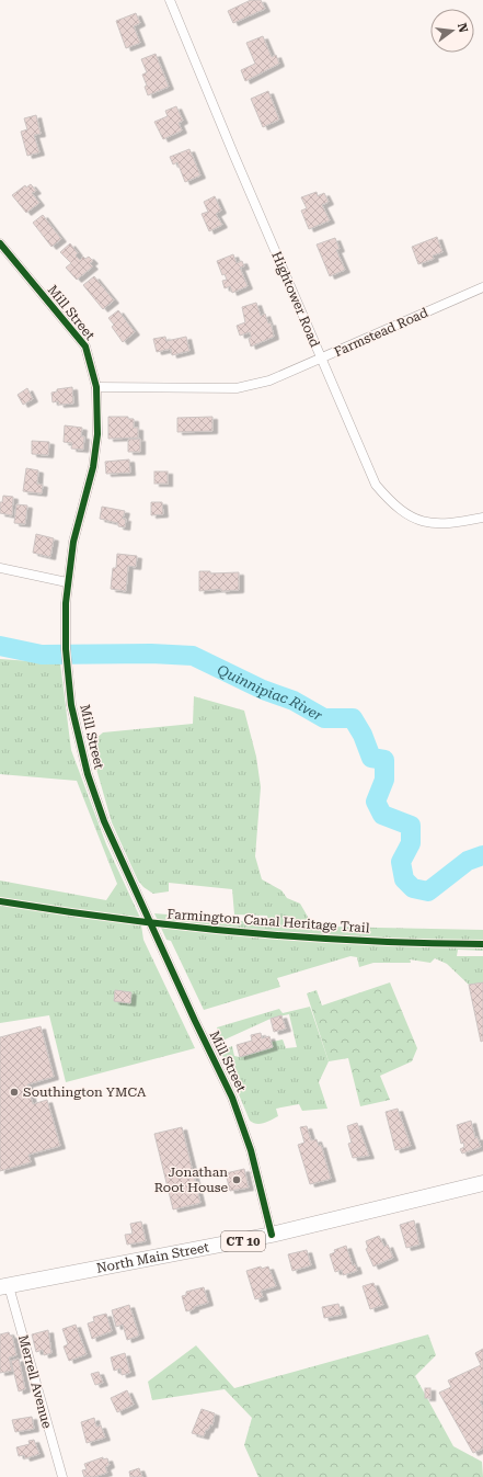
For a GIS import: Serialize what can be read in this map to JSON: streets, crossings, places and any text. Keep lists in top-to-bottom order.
{
  "streets": {
    "highway": ["CT 10", "North Main Street"],
    "street": [
      "Hightower Road",
      "Mill Street",
      "Farmstead Road",
      "Merrell Avenue"
    ],
    "cycle path": ["Farmington Canal Heritage Trail"]
  },
  "crossings": [
    ["Hightower Road", "Farmstead Road"],
    ["Mill Street", "Farmstead Road"],
    ["Mill Street", "North Main Street"],
    ["North Main Street", "Merrell Avenue"]
  ],
  "water": ["Quinnipiac River"],
  "places": ["Southington YMCA", "Jonathan Root House"],
  "north": "right"
}
